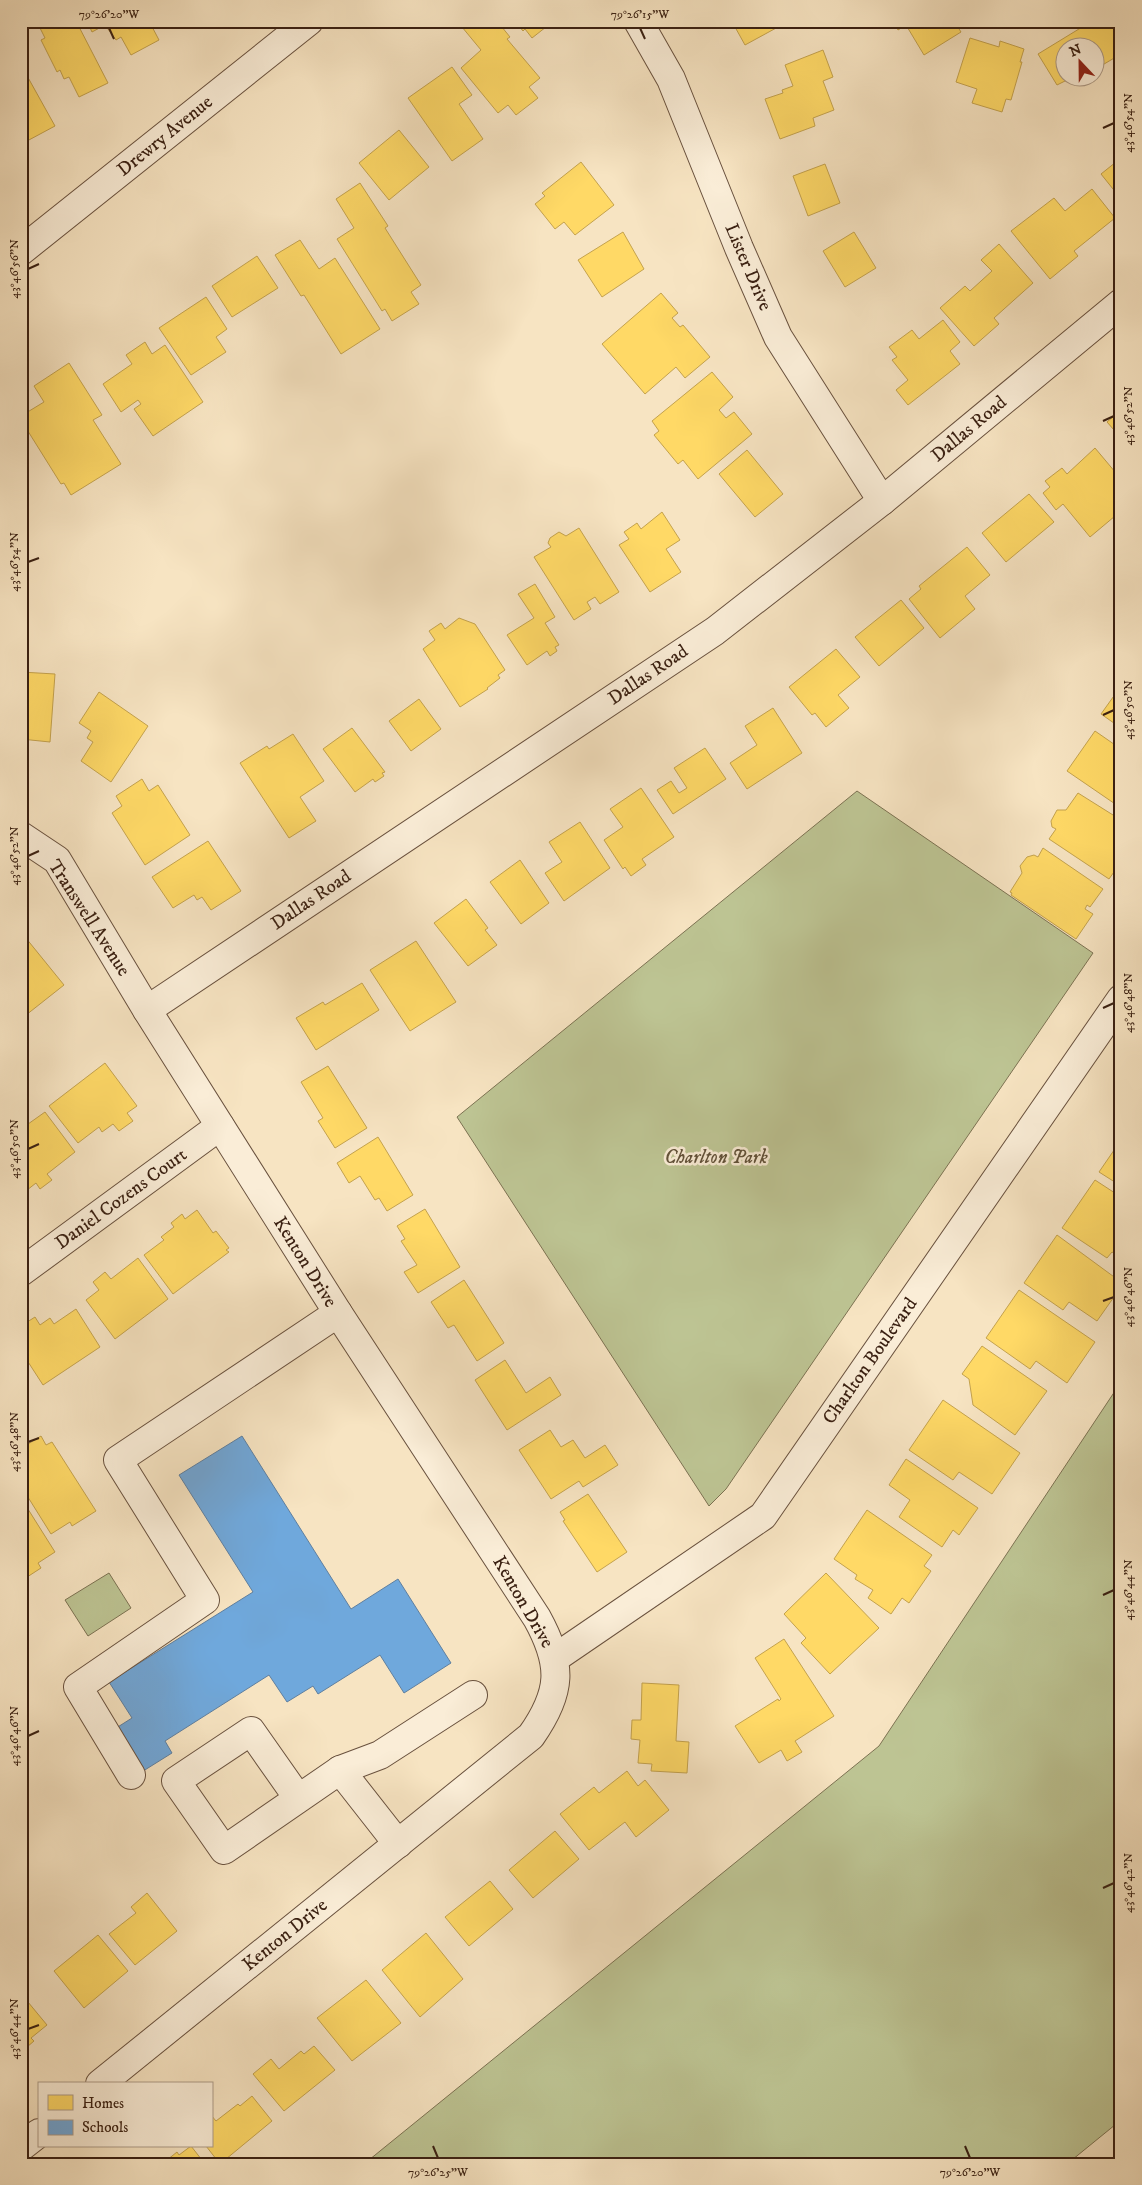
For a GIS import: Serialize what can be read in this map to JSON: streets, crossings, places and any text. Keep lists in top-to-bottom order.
{
  "streets": {
    "street": [
      "Drewry Avenue",
      "Lister Drive",
      "Dallas Road",
      "Transwell Avenue",
      "Daniel Cozens Court",
      "Kenton Drive",
      "Charlton Boulevard"
    ]
  },
  "crossings": [
    ["Lister Drive", "Dallas Road"],
    ["Dallas Road", "Transwell Avenue"],
    ["Dallas Road", "Kenton Drive"],
    ["Transwell Avenue", "Kenton Drive"],
    ["Daniel Cozens Court", "Kenton Drive"],
    ["Kenton Drive", "Charlton Boulevard"]
  ],
  "parks": ["Charlton Park"],
  "legend": ["Homes", "Schools"],
  "north": "top",
  "coordinates": [
    "79°26'20\"W",
    "79°26'15\"W",
    "43°46'54\"N",
    "43°46'56\"N",
    "43°46'52\"N",
    "43°46'50\"N",
    "43°46'48\"N",
    "43°46'46\"N",
    "43°46'44\"N",
    "43°46'42\"N",
    "79°26'25\"W"
  ]
}
